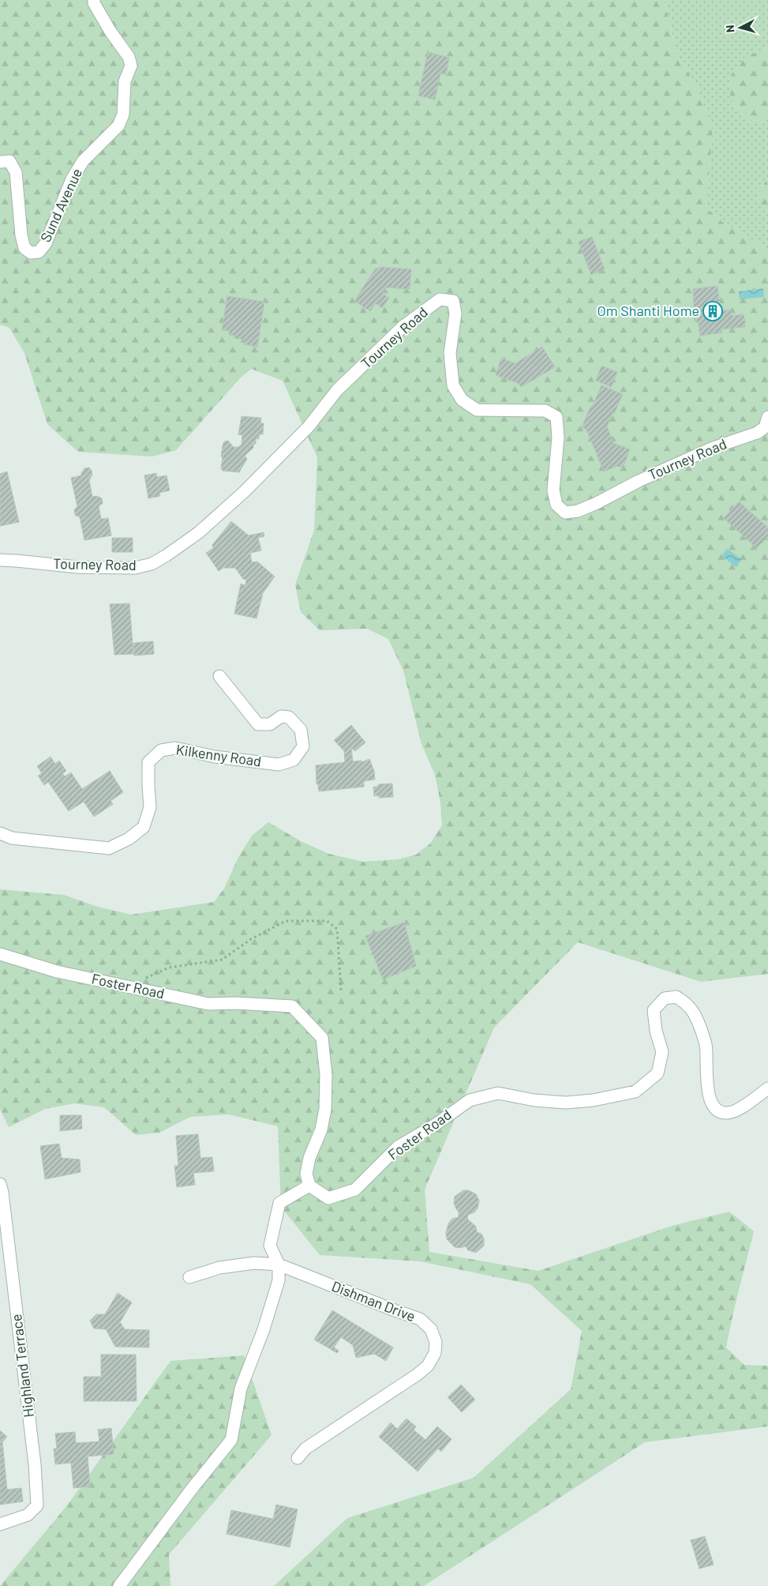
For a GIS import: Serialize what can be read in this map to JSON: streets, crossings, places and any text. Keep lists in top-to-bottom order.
{
  "streets": {
    "street": [
      "Sund Avenue",
      "Tourney Road",
      "Kilkenny Road",
      "Foster Road",
      "Dishman Drive",
      "Highland Terrace"
    ]
  },
  "places": {
    "building": ["Om Shanti Home"]
  },
  "north": "left"
}
